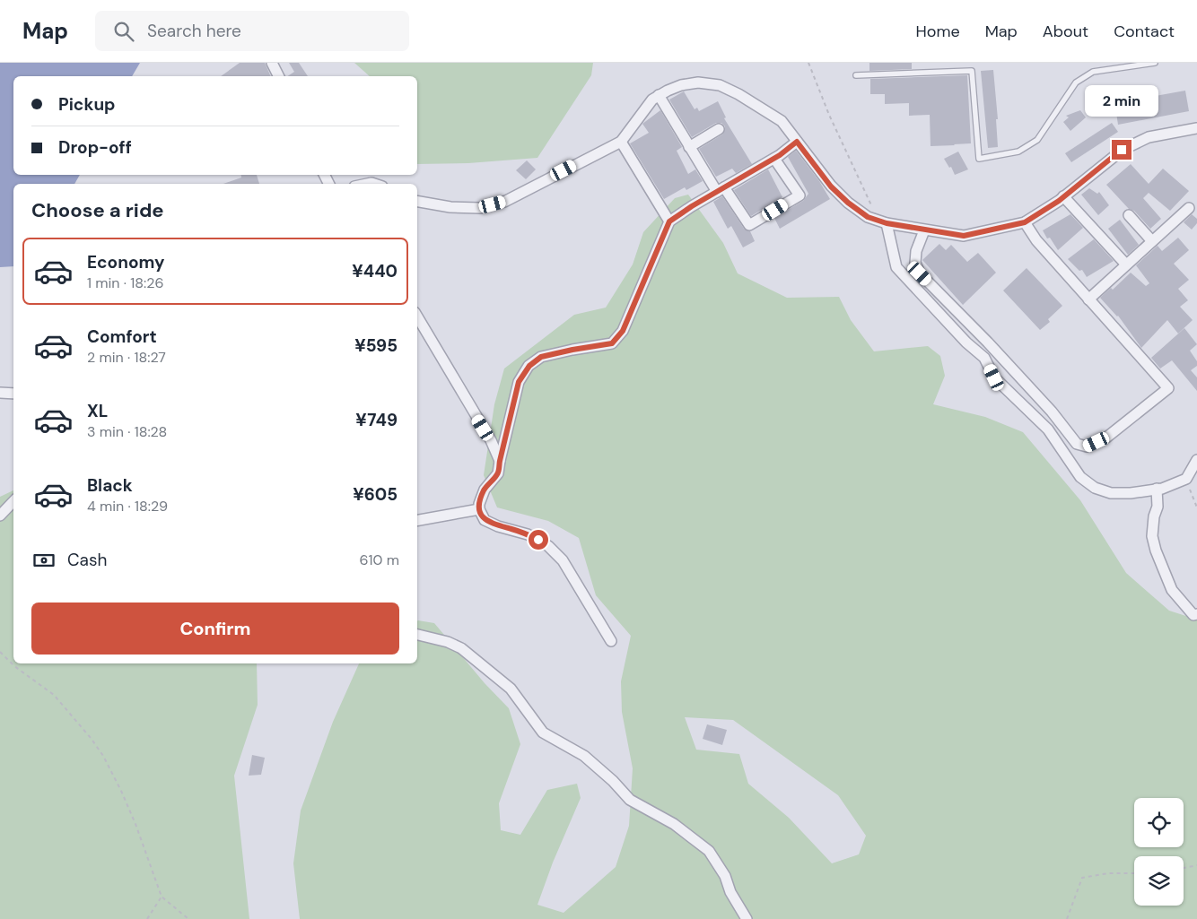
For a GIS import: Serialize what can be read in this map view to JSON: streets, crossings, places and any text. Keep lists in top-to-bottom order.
{
  "page": {
    "header": "Map",
    "search": "Search here",
    "nav": [
      "Home",
      "Map",
      "About",
      "Contact"
    ],
    "banner": ["Pickup", "Drop-off"],
    "bubble": "2 min",
    "heading": "Choose a ride",
    "list": [
      {
        "name": "Economy",
        "note": "1 min · 18:26",
        "value": "¥440"
      },
      {
        "name": "Comfort",
        "note": "2 min · 18:27",
        "value": "¥595"
      },
      {
        "name": "XL",
        "note": "3 min · 18:28",
        "value": "¥749"
      },
      {
        "name": "Black",
        "note": "4 min · 18:29",
        "value": "¥605"
      }
    ],
    "pay": ["Cash", "610 m"],
    "buttons": "Confirm"
  }
}
